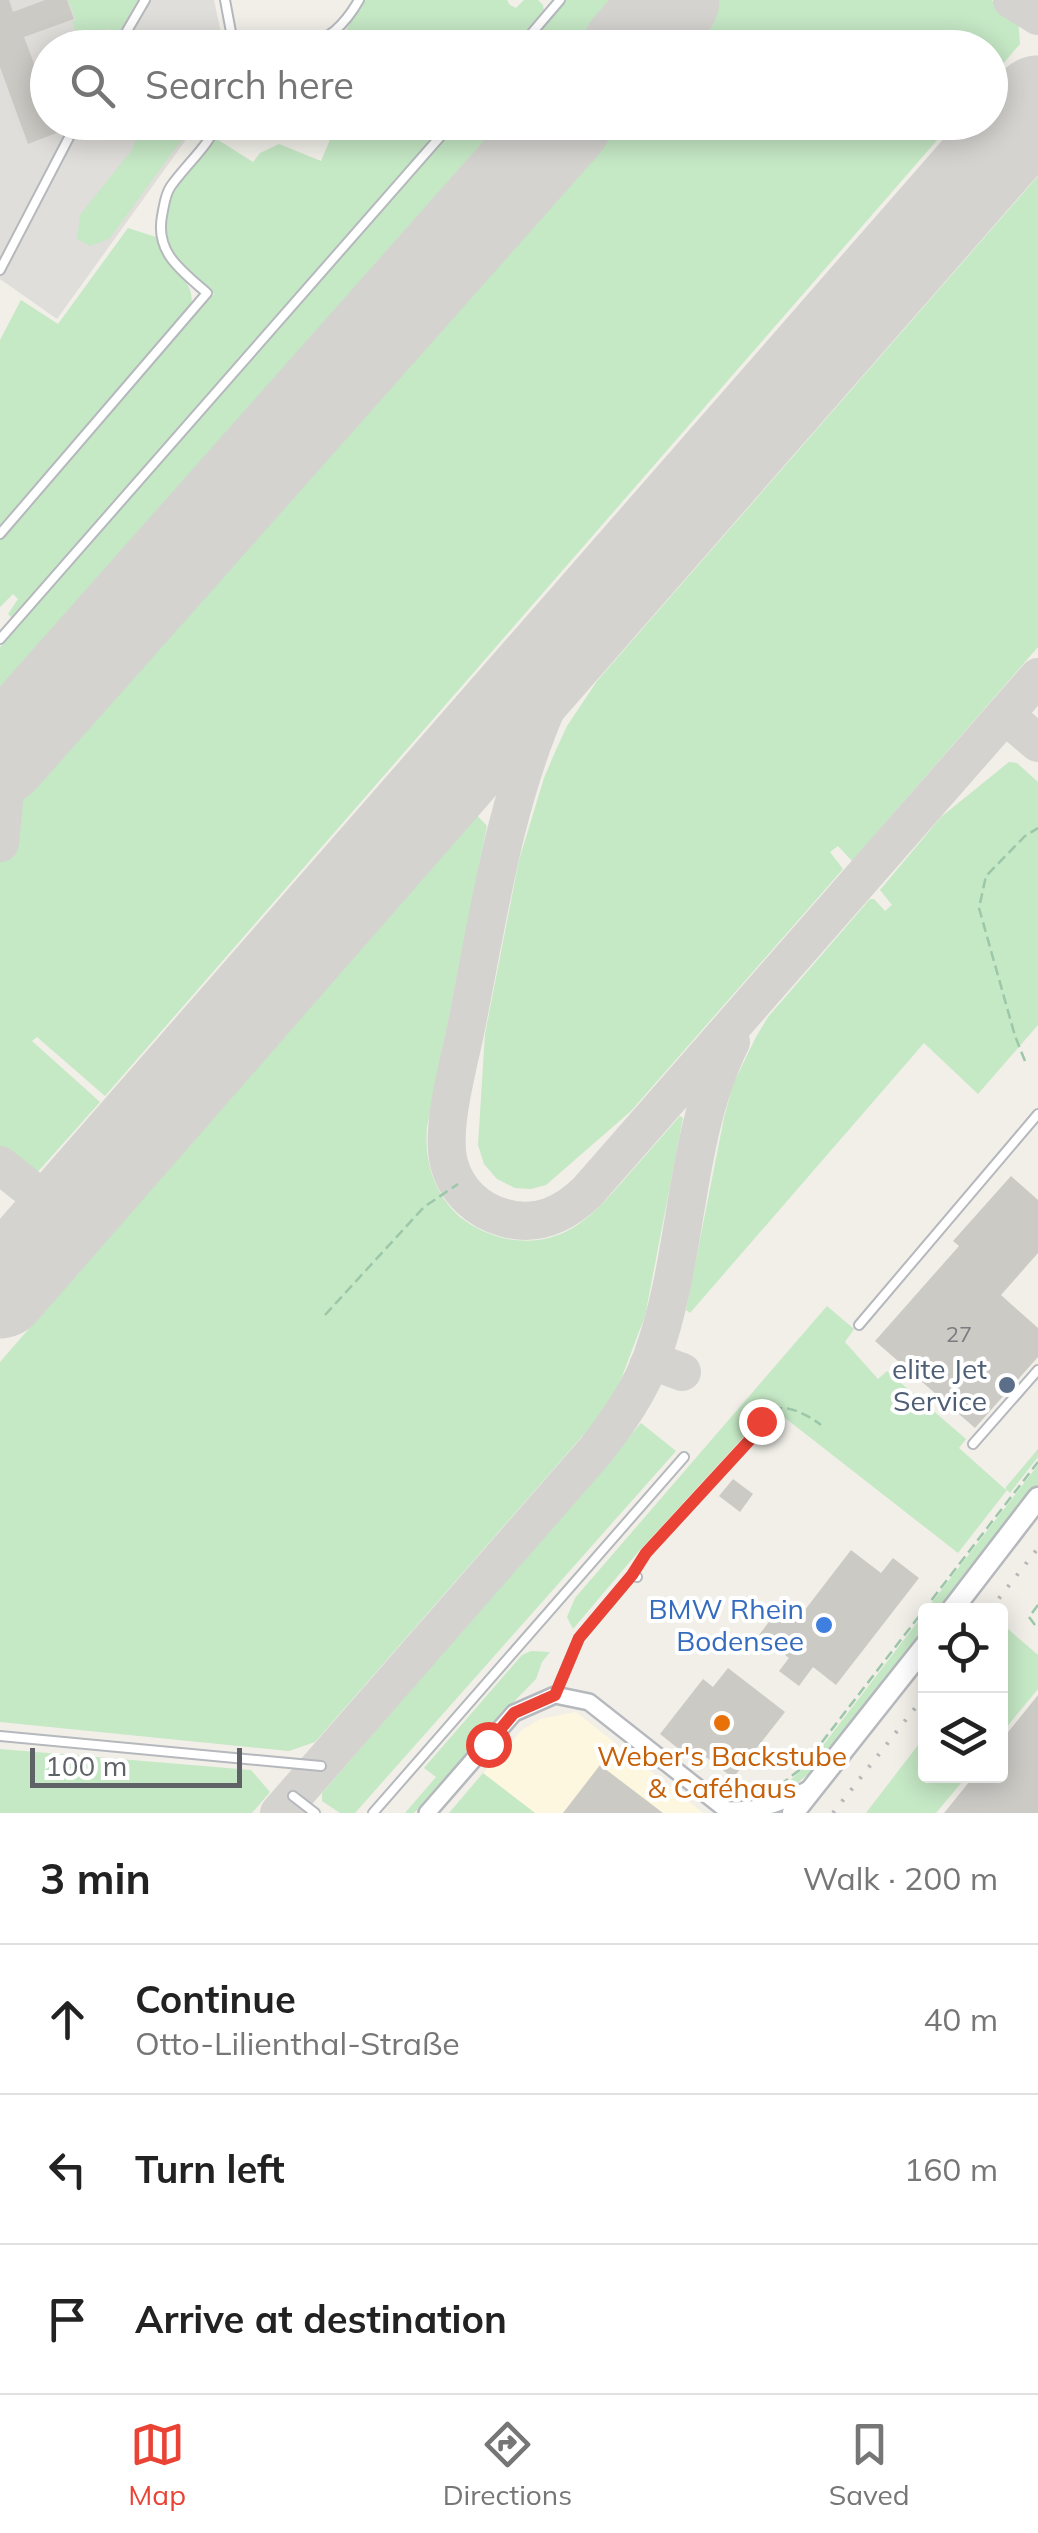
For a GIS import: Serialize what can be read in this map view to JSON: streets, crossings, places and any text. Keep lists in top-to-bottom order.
{
  "places": ["elite Jet Service", "BMW Rhein Bodensee", "Weber's Backstube & Caféhaus"],
  "house_numbers": ["27"],
  "scale_bar": "100 m",
  "page": {
    "search": "Search here",
    "scale": "100 m",
    "heading": ["3 min", "Walk · 200 m"],
    "list": [
      ["Continue", "Otto-Lilienthal-Straße", "40 m"],
      ["Turn left", "160 m"],
      "Arrive at destination"
    ],
    "nav": ["Map", "Directions", "Saved"]
  }
}
